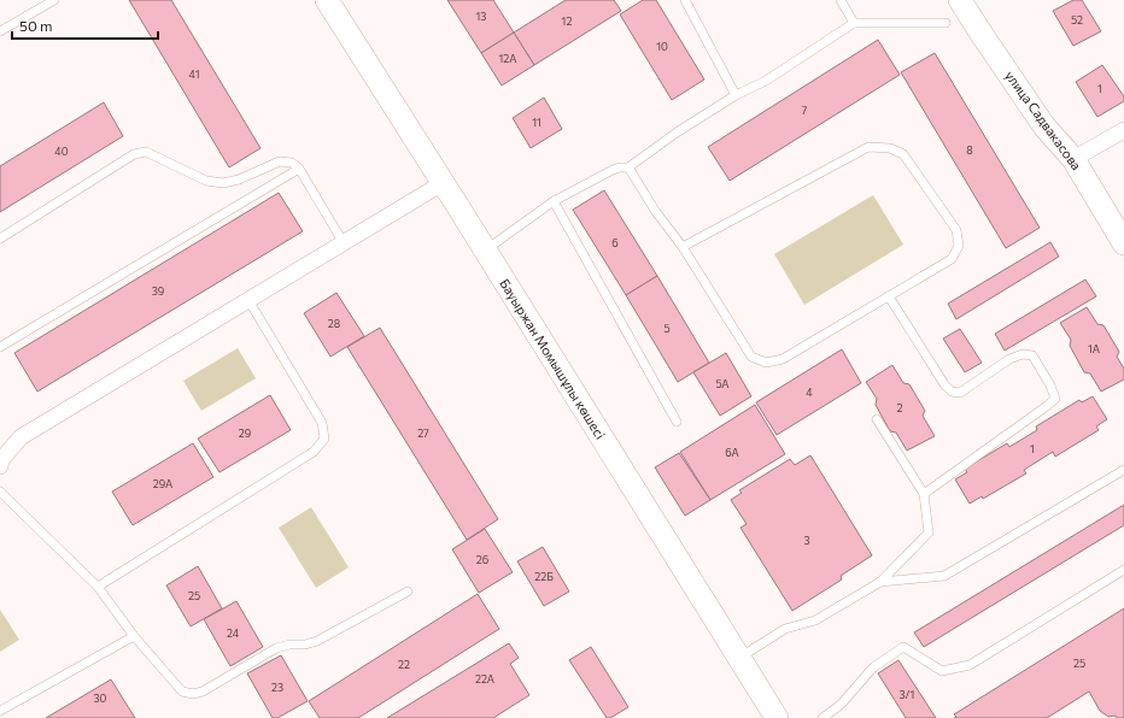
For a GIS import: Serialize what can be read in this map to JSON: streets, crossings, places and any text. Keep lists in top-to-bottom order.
{
  "streets": {
    "main road": ["улица Садвакасова", "Бауыржан Момышұлы көшесі"]
  },
  "house_numbers": [
    "13",
    "52",
    "12",
    "10",
    "12А",
    "41",
    "1",
    "7",
    "11",
    "8",
    "40",
    "6",
    "39",
    "28",
    "5",
    "1А",
    "5А",
    "4",
    "2",
    "29",
    "27",
    "1",
    "6А",
    "29А",
    "3",
    "26",
    "22Б",
    "25",
    "24",
    "25",
    "22",
    "22А",
    "23",
    "3/1",
    "30"
  ],
  "scale_bar": "50 m"
}
